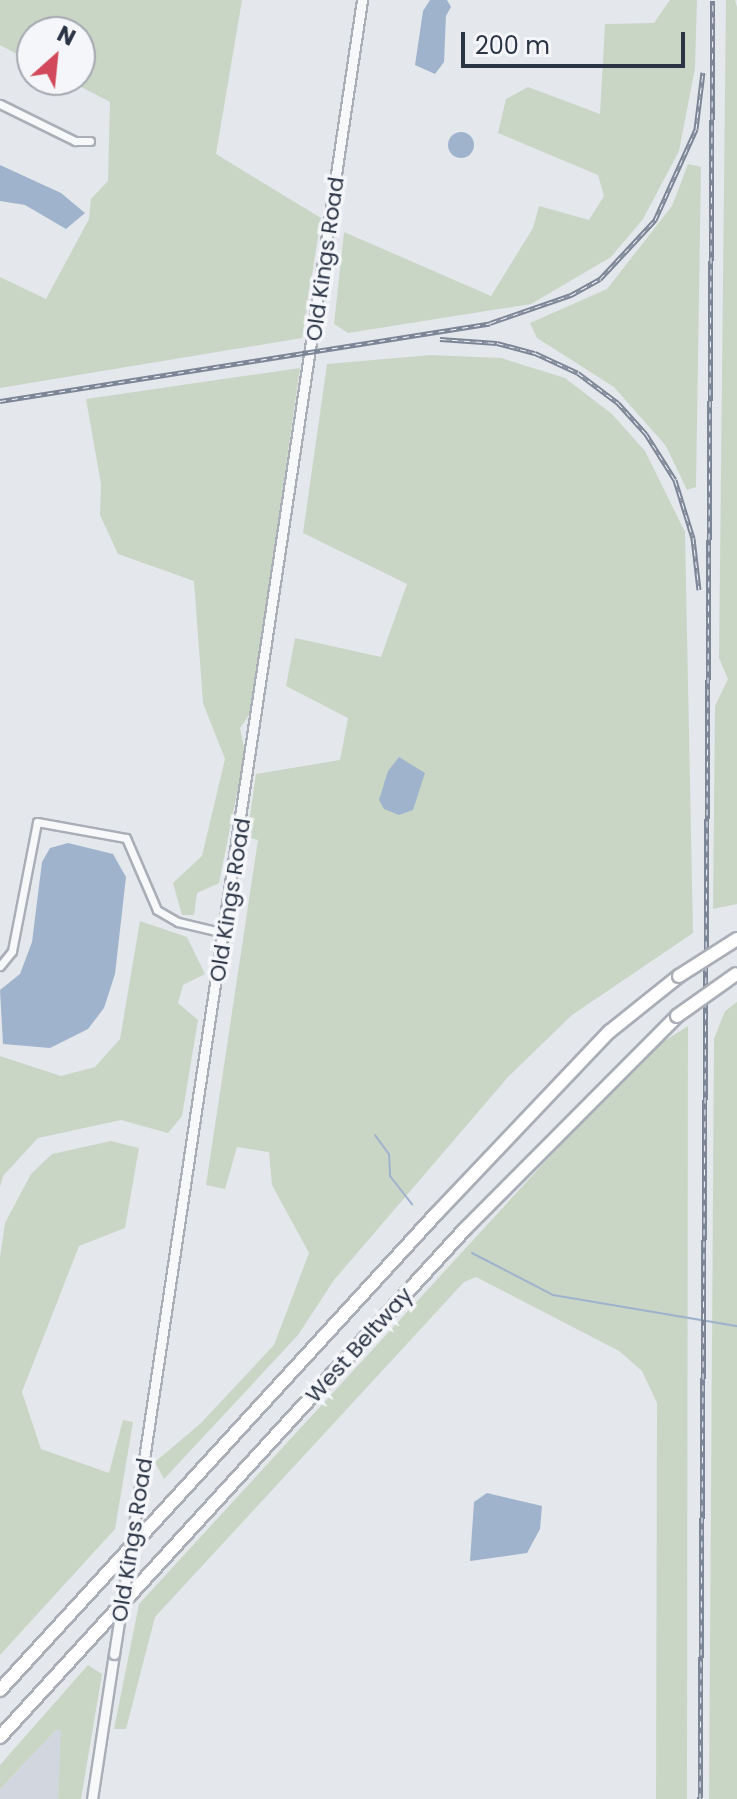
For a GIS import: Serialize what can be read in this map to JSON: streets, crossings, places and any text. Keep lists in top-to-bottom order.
{
  "streets": {
    "highway": ["West Beltway"],
    "street": ["Old Kings Road"]
  },
  "scale_bar": "200 m",
  "north": "top right"
}
